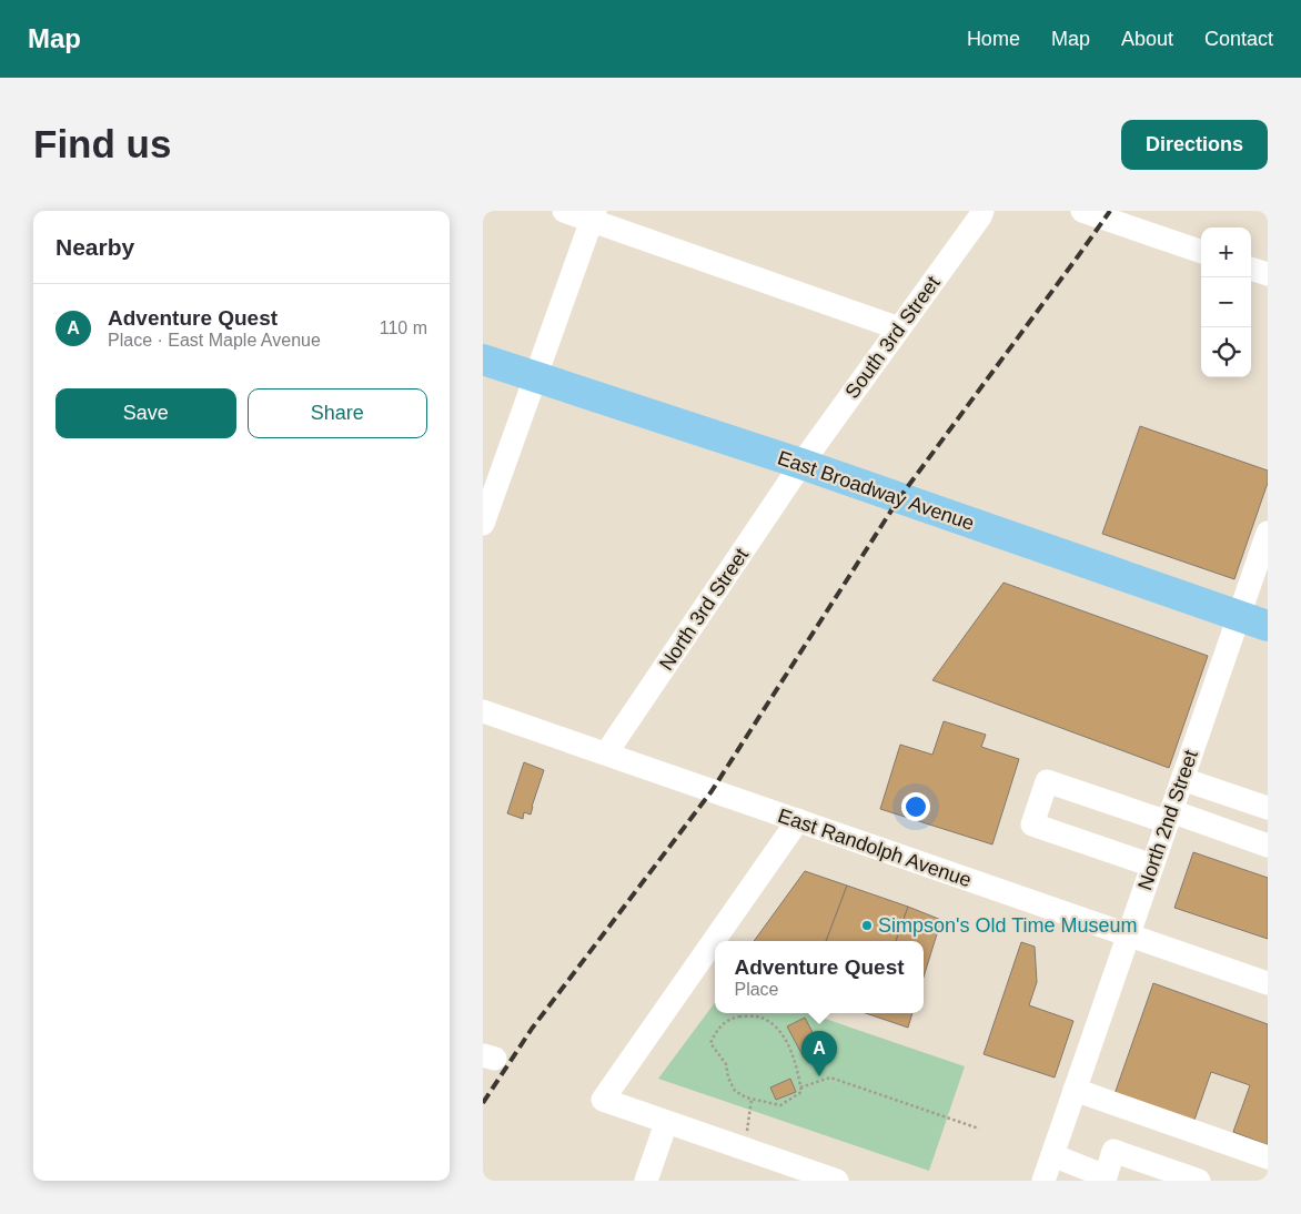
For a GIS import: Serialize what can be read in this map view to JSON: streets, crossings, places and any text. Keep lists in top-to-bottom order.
{
  "streets": {
    "main road": ["East Broadway Avenue"],
    "street": [
      "South 3rd Street",
      "North 3rd Street",
      "North 2nd Street",
      "East Randolph Avenue"
    ]
  },
  "crossings": [
    ["South 3rd Street", "East Broadway Avenue"],
    ["South 3rd Street", "North 3rd Street"],
    ["East Broadway Avenue", "North 3rd Street"],
    ["East Broadway Avenue", "North 2nd Street"],
    ["North 3rd Street", "East Randolph Avenue"],
    ["North 2nd Street", "East Randolph Avenue"]
  ],
  "places": ["Simpson's Old Time Museum"],
  "page": {
    "header": "Map",
    "nav": [
      "Home",
      "Map",
      "About",
      "Contact"
    ],
    "buttons": [
      "Directions",
      ["Save", "Share"]
    ],
    "title": "Find us",
    "heading": "Nearby",
    "map_buttons": ["+", "−"],
    "list": [
      {
        "mark": "A",
        "name": "Adventure Quest",
        "note": "Place · East Maple Avenue",
        "value": "110 m"
      }
    ],
    "popup": ["Adventure Quest", "Place"],
    "pins": "A"
  }
}
